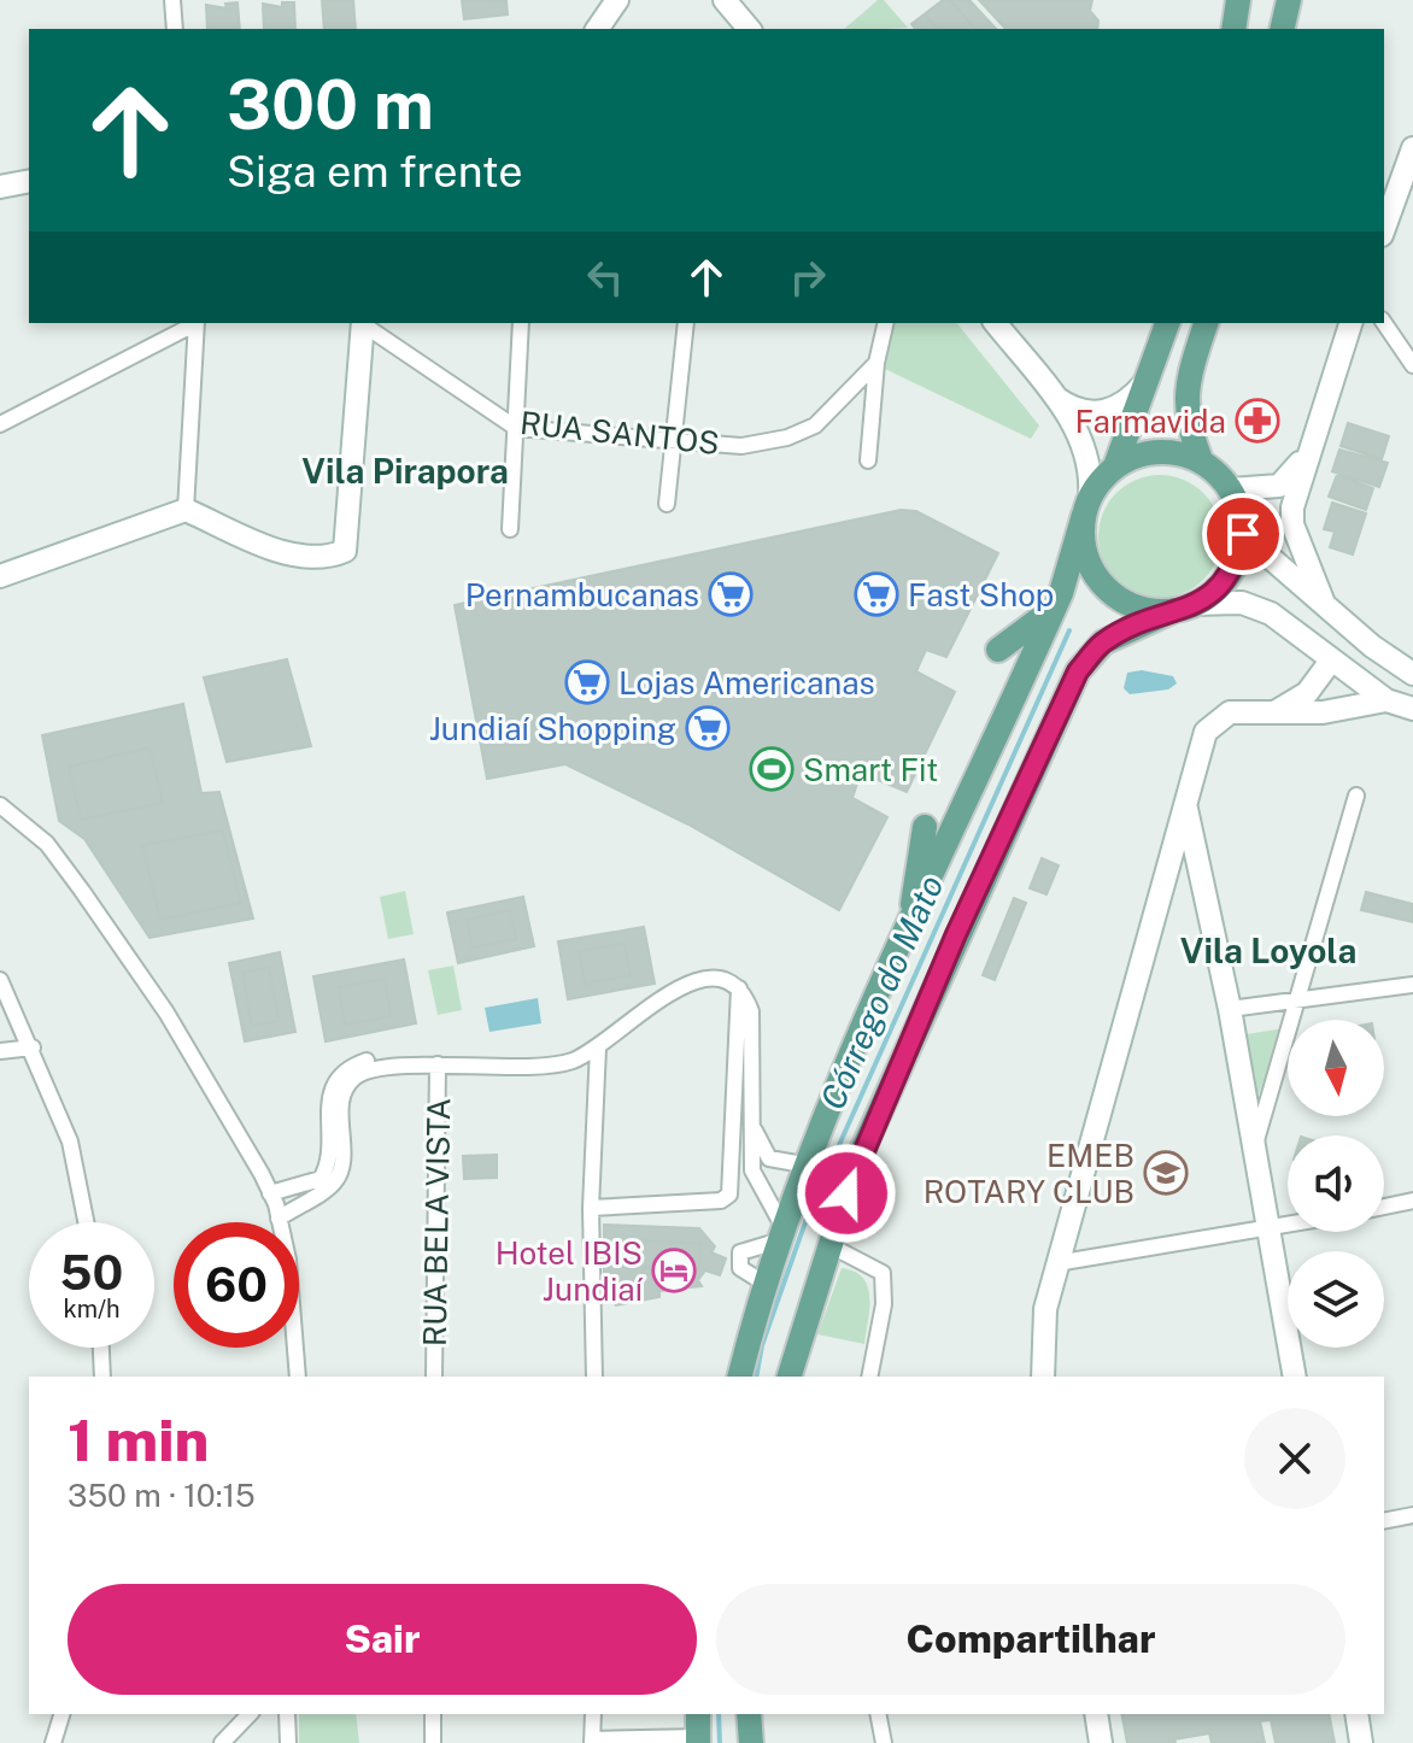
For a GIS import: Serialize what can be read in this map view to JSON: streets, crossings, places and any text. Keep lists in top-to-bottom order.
{
  "streets": {
    "street": ["RUA SANTOS", "RUA BELA VISTA"]
  },
  "districts": ["Vila Pirapora", "Vila Loyola"],
  "water": ["Córrego do Mato"],
  "places": {
    "pharmacy": ["Farmavida"],
    "supermarket": [
      "Pernambucanas",
      "Fast Shop",
      "Lojas Americanas",
      "Jundiaí Shopping"
    ],
    "sports": ["Smart Fit"],
    "school or university": ["EMEB ROTARY CLUB"],
    "hotel": ["Hotel IBIS Jundiaí"]
  },
  "north": "bottom",
  "page": {
    "turn": ["300 m", "Siga em frente"],
    "speed": "50 km/h",
    "limit": "60",
    "heading": ["1 min", "350 m · 10:15"],
    "buttons": ["Sair", "Compartilhar"]
  }
}
